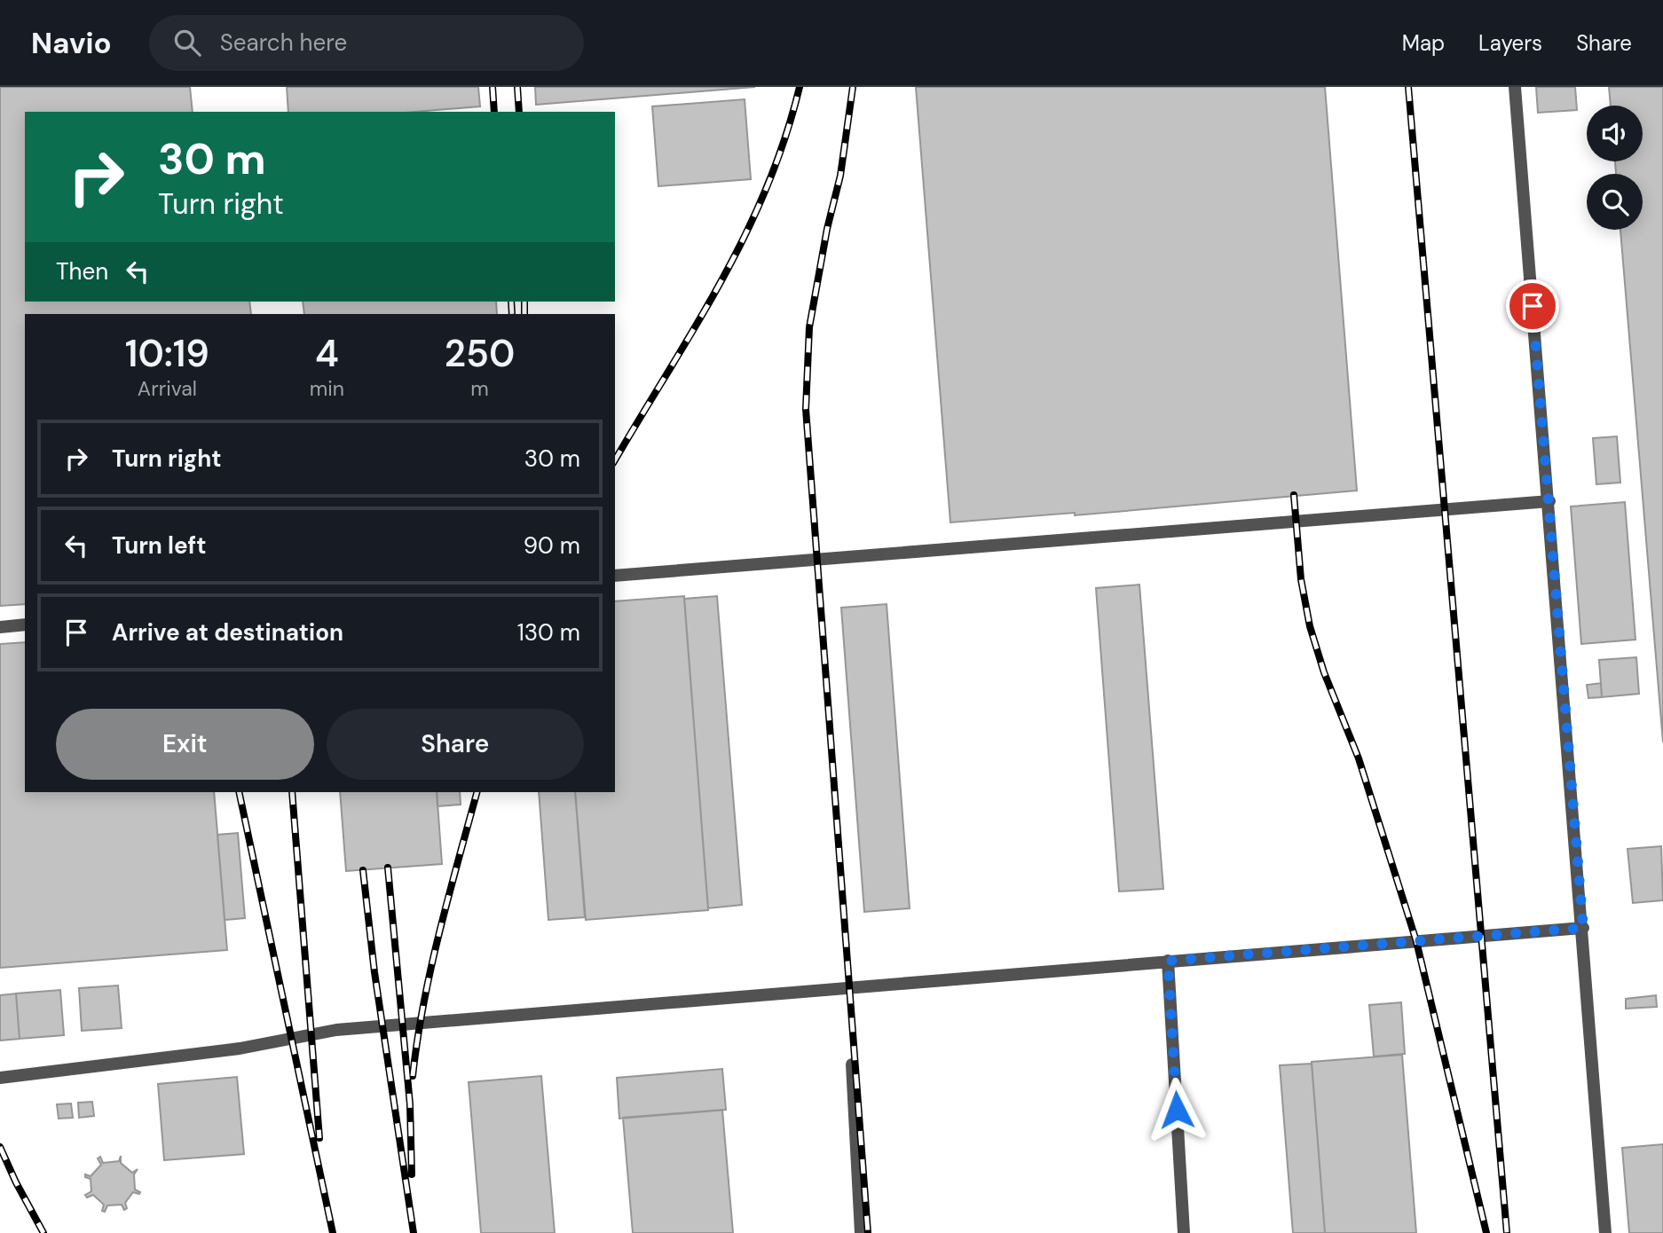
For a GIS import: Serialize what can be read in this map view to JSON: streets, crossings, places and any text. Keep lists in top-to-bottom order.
{
  "page": {
    "header": "Navio",
    "search": "Search here",
    "nav": ["Map", "Layers", "Share"],
    "turn": ["30 m", "Turn right"],
    "then": "Then",
    "eta": [
      "10:19",
      "Arrival",
      "4",
      "min",
      "250",
      "m"
    ],
    "list": [
      {
        "name": "Turn right",
        "value": "30 m"
      },
      {
        "name": "Turn left",
        "value": "90 m"
      },
      {
        "name": "Arrive at destination",
        "value": "130 m"
      }
    ],
    "buttons": ["Exit", "Share"]
  }
}
